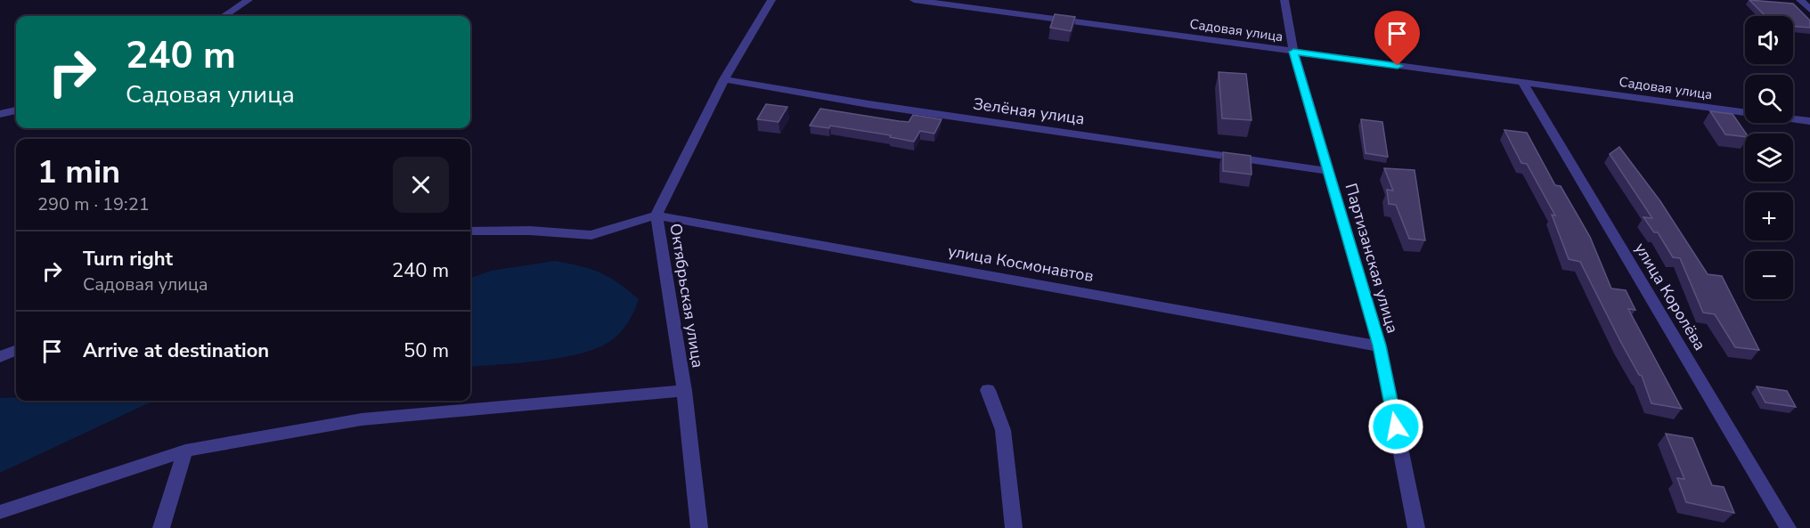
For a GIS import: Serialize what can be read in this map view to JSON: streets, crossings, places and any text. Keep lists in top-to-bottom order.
{
  "streets": {
    "street": [
      "Садовая улица",
      "Зелёная улица",
      "Партизанская улица",
      "улица Космонавтов",
      "Октябрьская улица",
      "улица Королёва"
    ]
  },
  "crossings": [
    ["Садовая улица", "Партизанская улица"],
    ["Садовая улица", "улица Королёва"],
    ["Зелёная улица", "Партизанская улица"],
    ["Зелёная улица", "Октябрьская улица"],
    ["Партизанская улица", "улица Космонавтов"],
    ["улица Космонавтов", "Октябрьская улица"]
  ],
  "page": {
    "map_buttons": ["+", "−"],
    "turn": ["240 m", "Садовая улица"],
    "heading": ["1 min", "290 m · 19:21"],
    "list": [
      {
        "name": "Turn right",
        "note": "Садовая улица",
        "value": "240 m"
      },
      {
        "name": "Arrive at destination",
        "value": "50 m"
      }
    ]
  }
}
